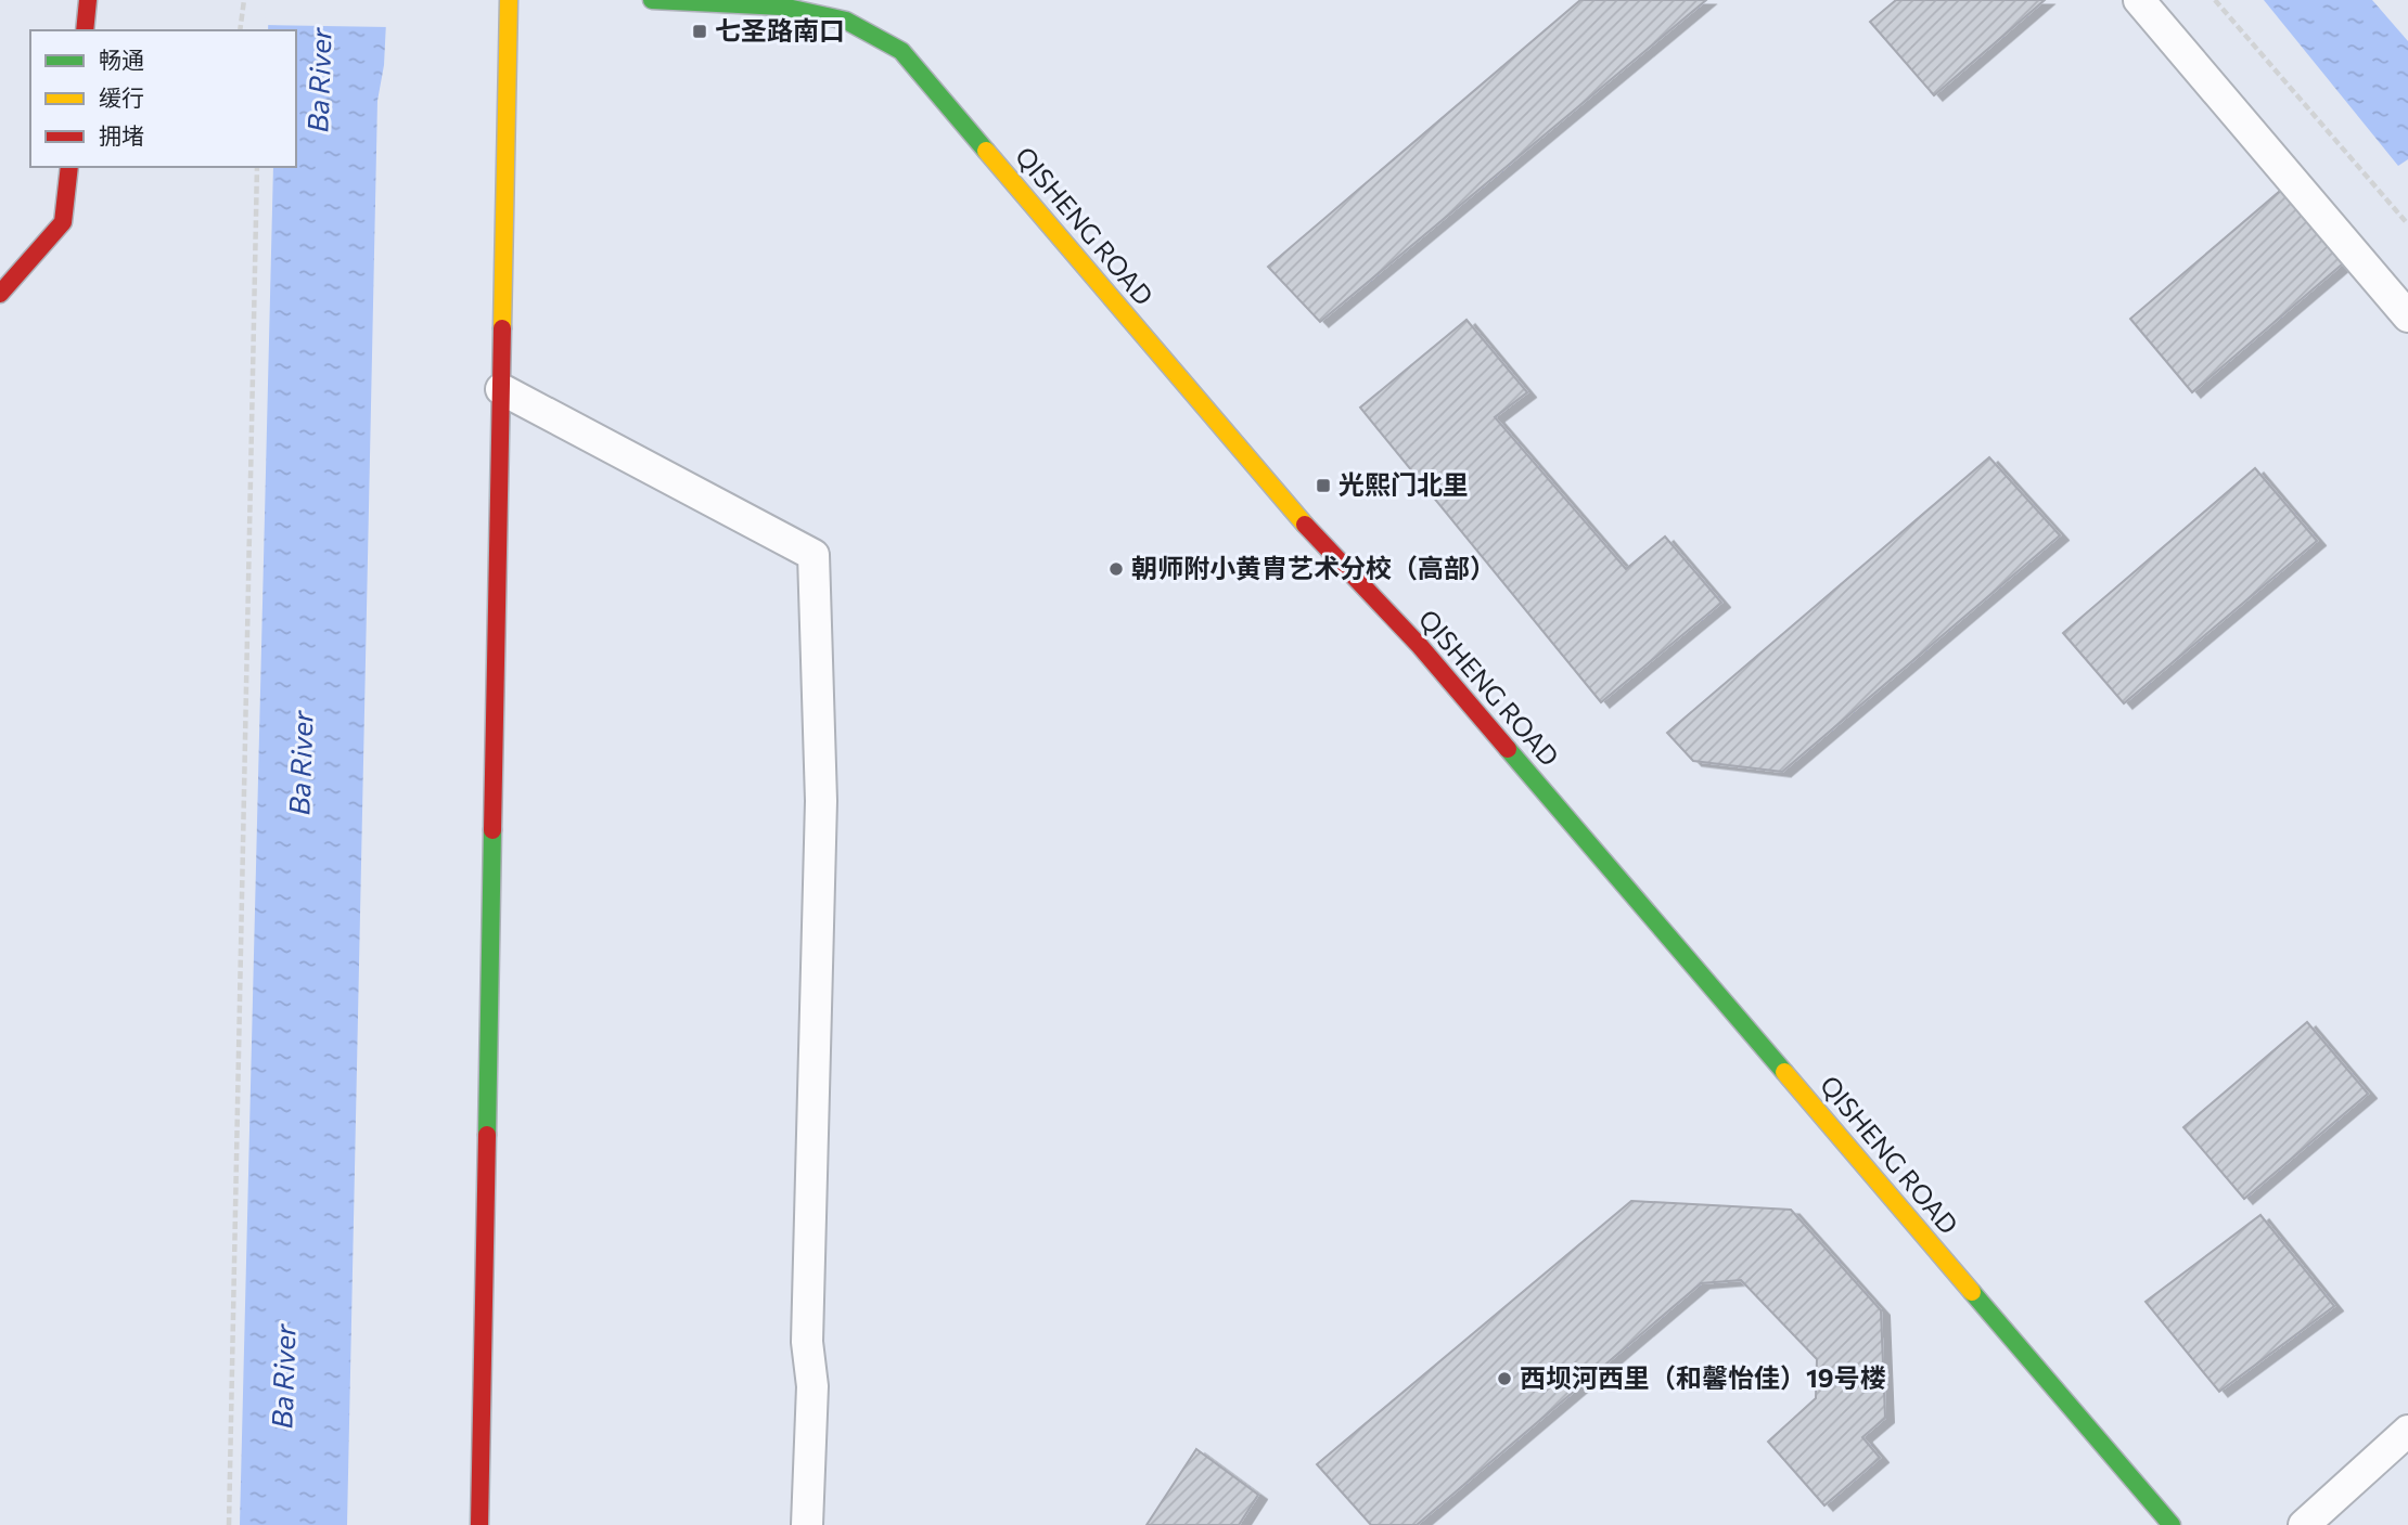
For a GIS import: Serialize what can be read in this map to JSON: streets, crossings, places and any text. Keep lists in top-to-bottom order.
{
  "streets": {
    "street": ["QISHENG ROAD"]
  },
  "water": ["Ba River"],
  "places": {
    "transit": ["七圣路南口", "光熙门北里"],
    "other": ["朝师附小黄胄艺术分校（高部）", "西坝河西里（和馨怡佳）19号楼"]
  },
  "legend": ["畅通", "缓行", "拥堵"]
}
